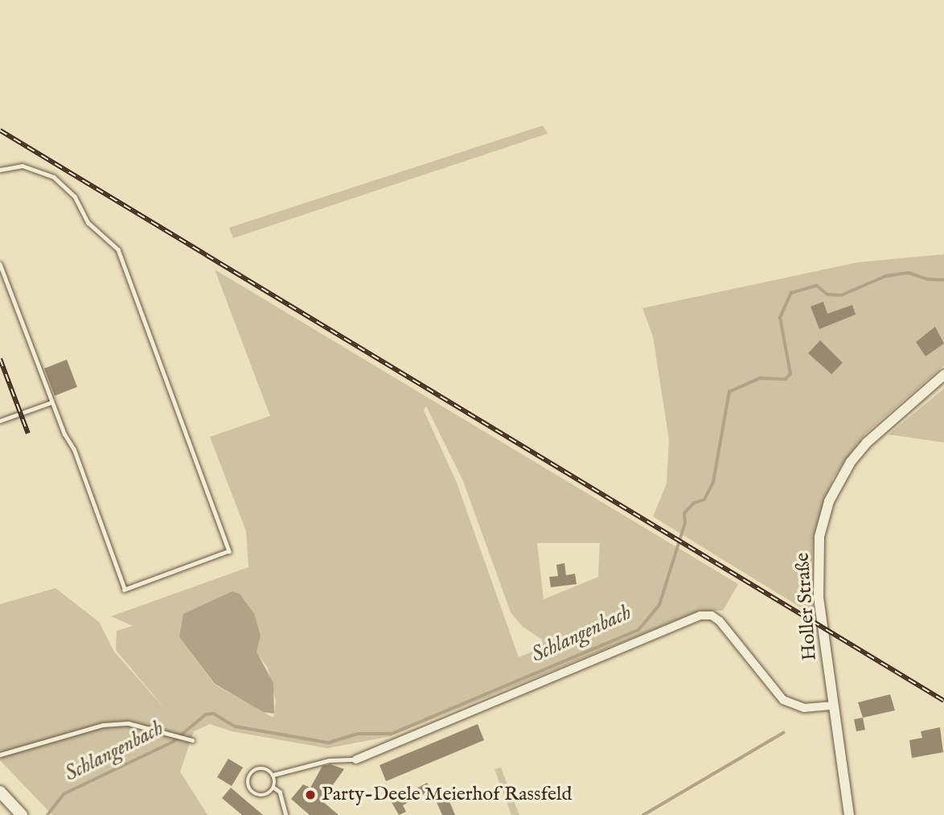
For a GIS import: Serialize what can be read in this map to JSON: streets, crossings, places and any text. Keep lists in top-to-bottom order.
{
  "streets": {
    "street": ["Holler Straße"]
  },
  "water": ["Schlangenbach"],
  "places": ["Party-Deele Meierhof Rassfeld"]
}
